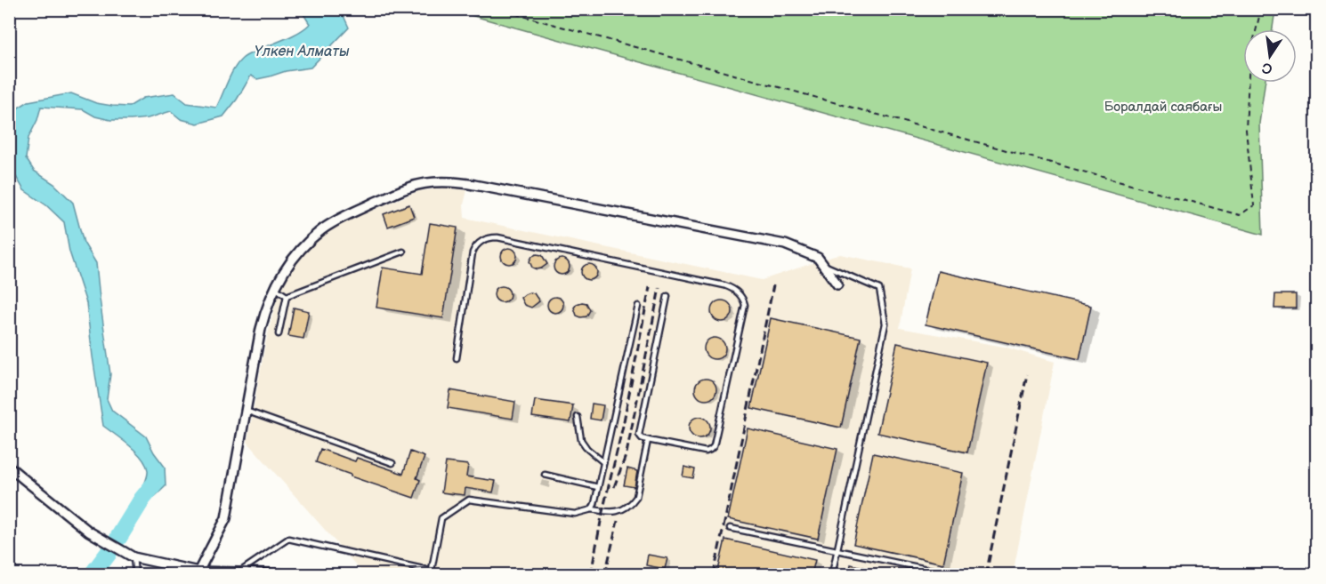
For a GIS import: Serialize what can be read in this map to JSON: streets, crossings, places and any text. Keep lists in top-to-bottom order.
{
  "water": ["Үлкен Алматы"],
  "parks": ["Боралдай саябағы"],
  "north": "bottom"
}
